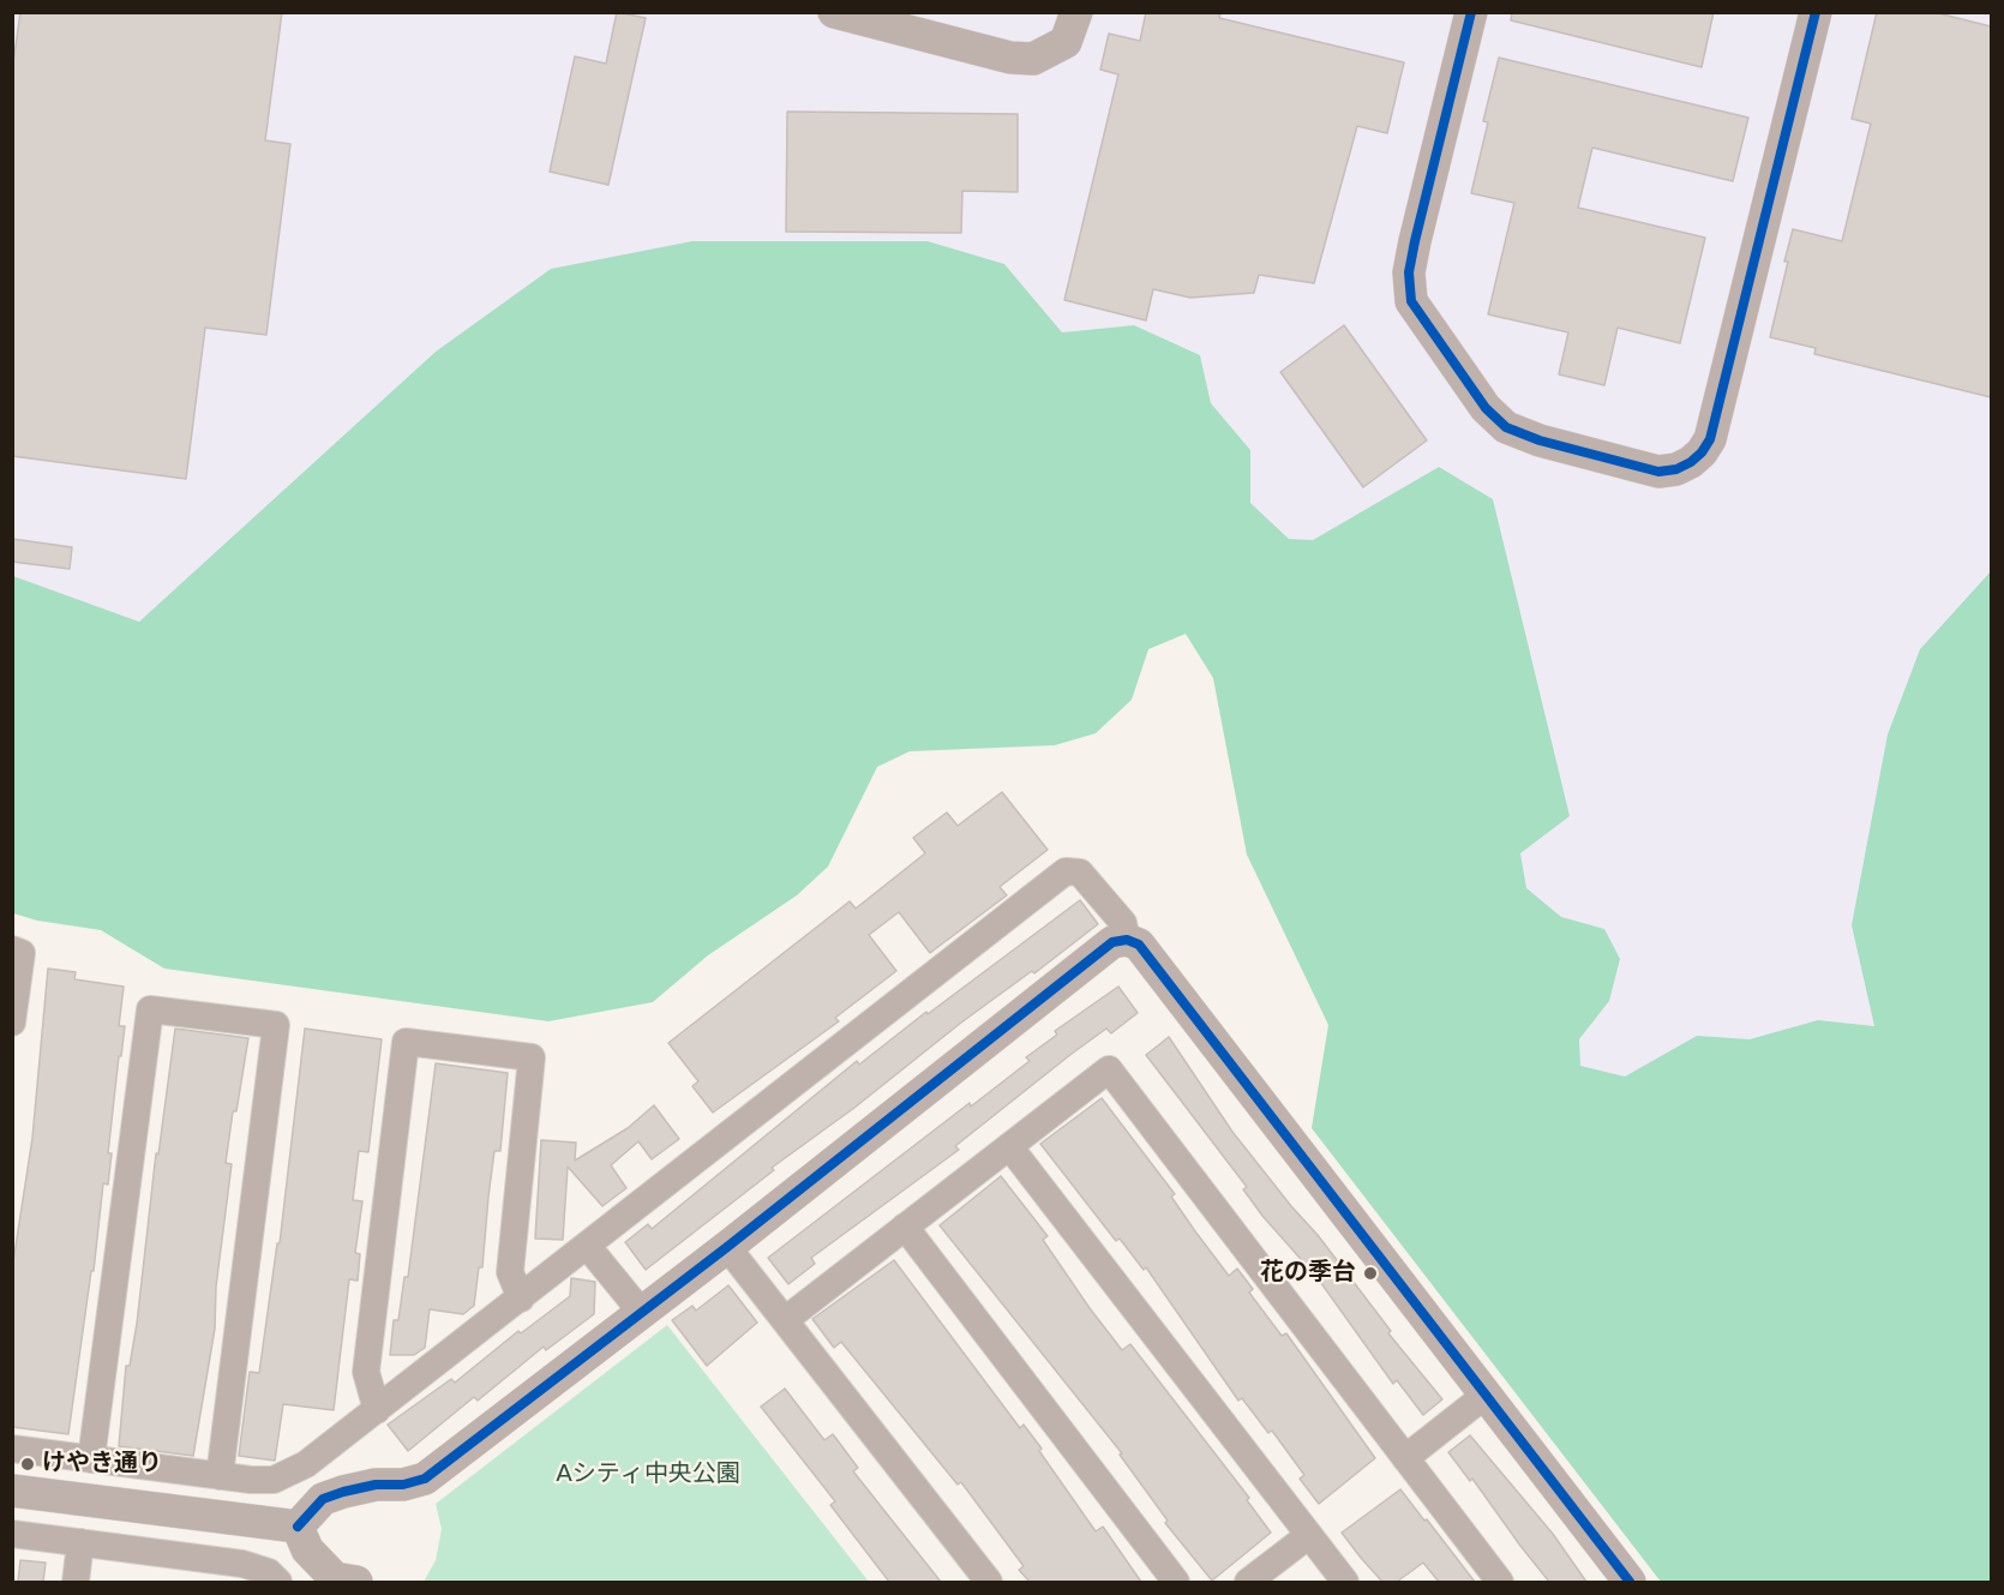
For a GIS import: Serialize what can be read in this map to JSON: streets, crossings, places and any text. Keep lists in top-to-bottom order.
{
  "parks": ["Aシティ中央公園"],
  "places": ["花の季台", "けやき通り"]
}
